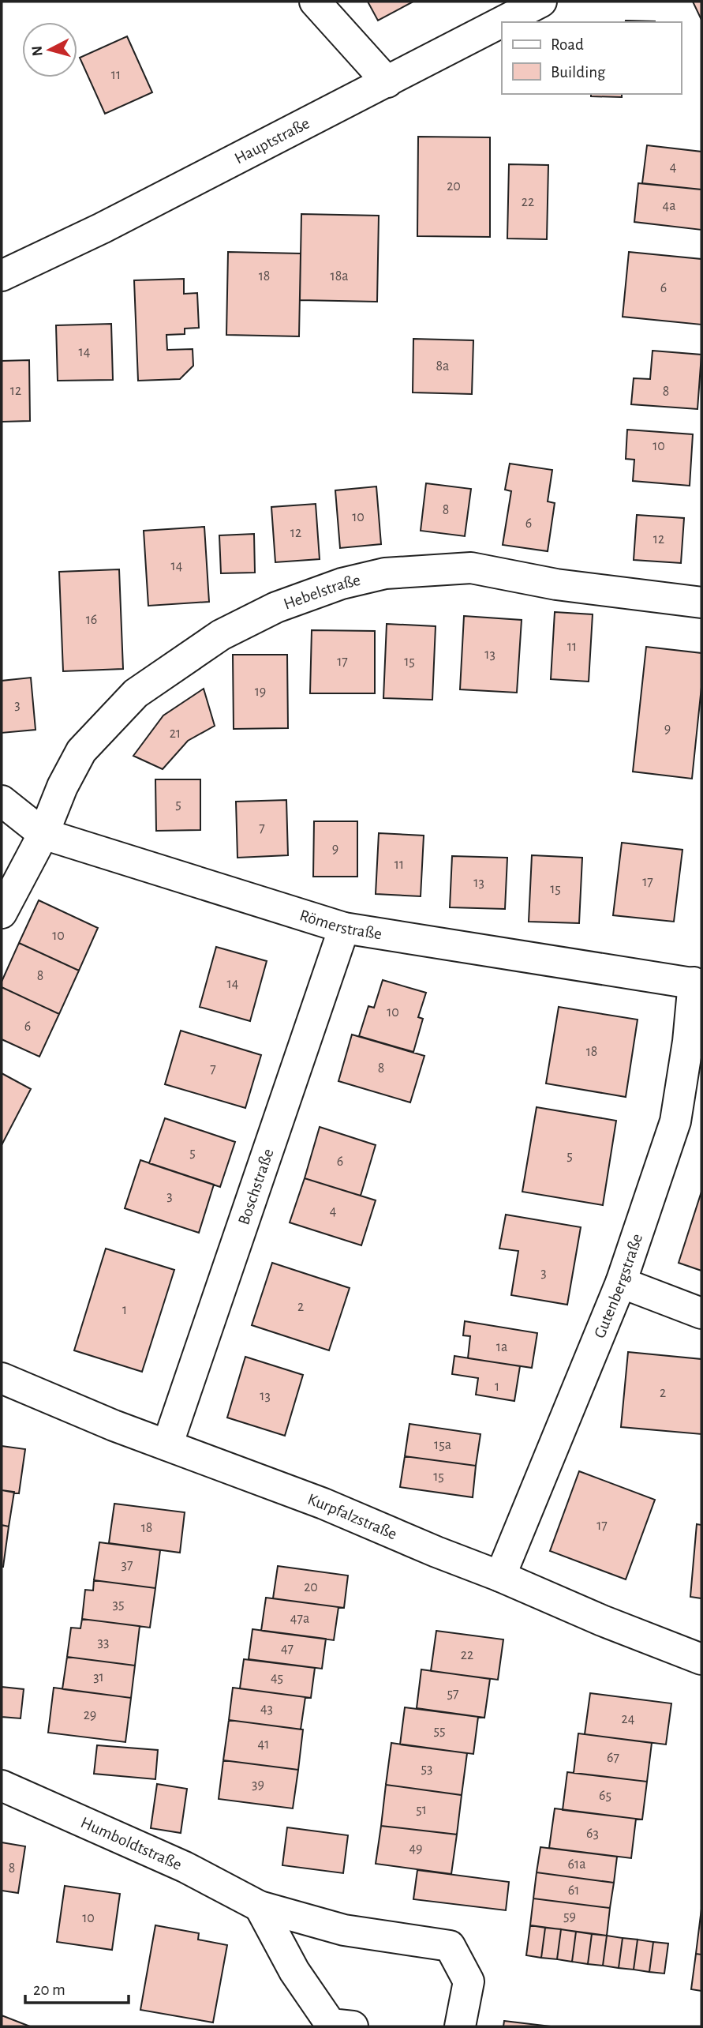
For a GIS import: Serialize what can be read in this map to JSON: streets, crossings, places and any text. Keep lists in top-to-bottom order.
{
  "streets": {
    "street": [
      "Hauptstraße",
      "Hebelstraße",
      "Römerstraße",
      "Boschstraße",
      "Gutenbergstraße",
      "Kurpfalzstraße",
      "Humboldtstraße"
    ]
  },
  "crossings": [
    ["Hebelstraße", "Römerstraße"],
    ["Römerstraße", "Boschstraße"],
    ["Römerstraße", "Gutenbergstraße"],
    ["Boschstraße", "Kurpfalzstraße"],
    ["Gutenbergstraße", "Kurpfalzstraße"]
  ],
  "house_numbers": [
    "11",
    "4",
    "20",
    "22",
    "4a",
    "18",
    "18a",
    "6",
    "14",
    "8a",
    "12",
    "8",
    "10",
    "8",
    "10",
    "6",
    "12",
    "12",
    "14",
    "16",
    "11",
    "13",
    "17",
    "15",
    "19",
    "3",
    "9",
    "21",
    "5",
    "7",
    "9",
    "11",
    "17",
    "13",
    "15",
    "10",
    "8",
    "14",
    "10",
    "6",
    "18",
    "8",
    "7",
    "5",
    "5",
    "6",
    "3",
    "4",
    "3",
    "2",
    "1",
    "1a",
    "1",
    "2",
    "13",
    "15a",
    "15",
    "17",
    "18",
    "37",
    "20",
    "35",
    "47a",
    "33",
    "47",
    "22",
    "31",
    "45",
    "57",
    "43",
    "29",
    "24",
    "55",
    "41",
    "67",
    "53",
    "39",
    "65",
    "51",
    "63",
    "49",
    "61a",
    "8",
    "61",
    "59",
    "10"
  ],
  "legend": ["Road", "Building"],
  "scale_bar": "20 m",
  "north": "left"
}
